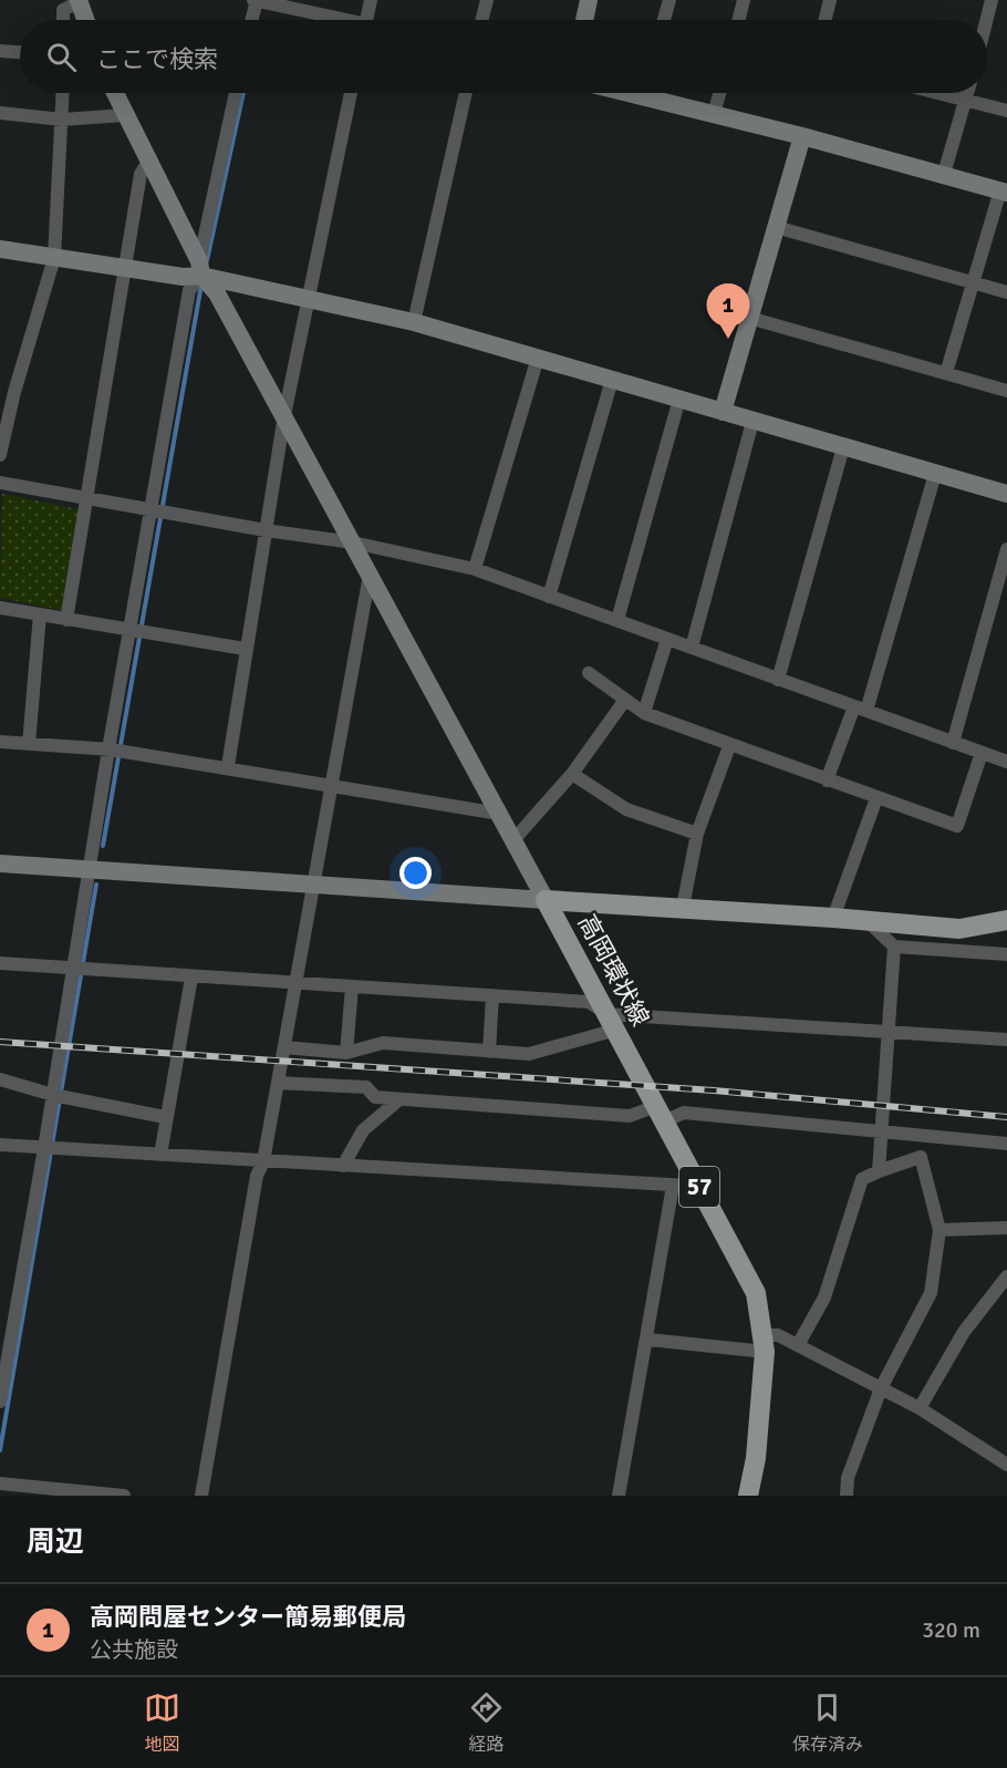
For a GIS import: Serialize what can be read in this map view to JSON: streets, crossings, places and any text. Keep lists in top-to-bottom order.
{
  "streets": {
    "main road": ["高岡環状線", "57"]
  },
  "page": {
    "search": "ここで検索",
    "pins": "1",
    "heading": "周辺",
    "list": [
      {
        "mark": "1",
        "name": "高岡問屋センター簡易郵便局",
        "note": "公共施設",
        "value": "320 m"
      }
    ],
    "nav": ["地図", "経路", "保存済み"]
  }
}
